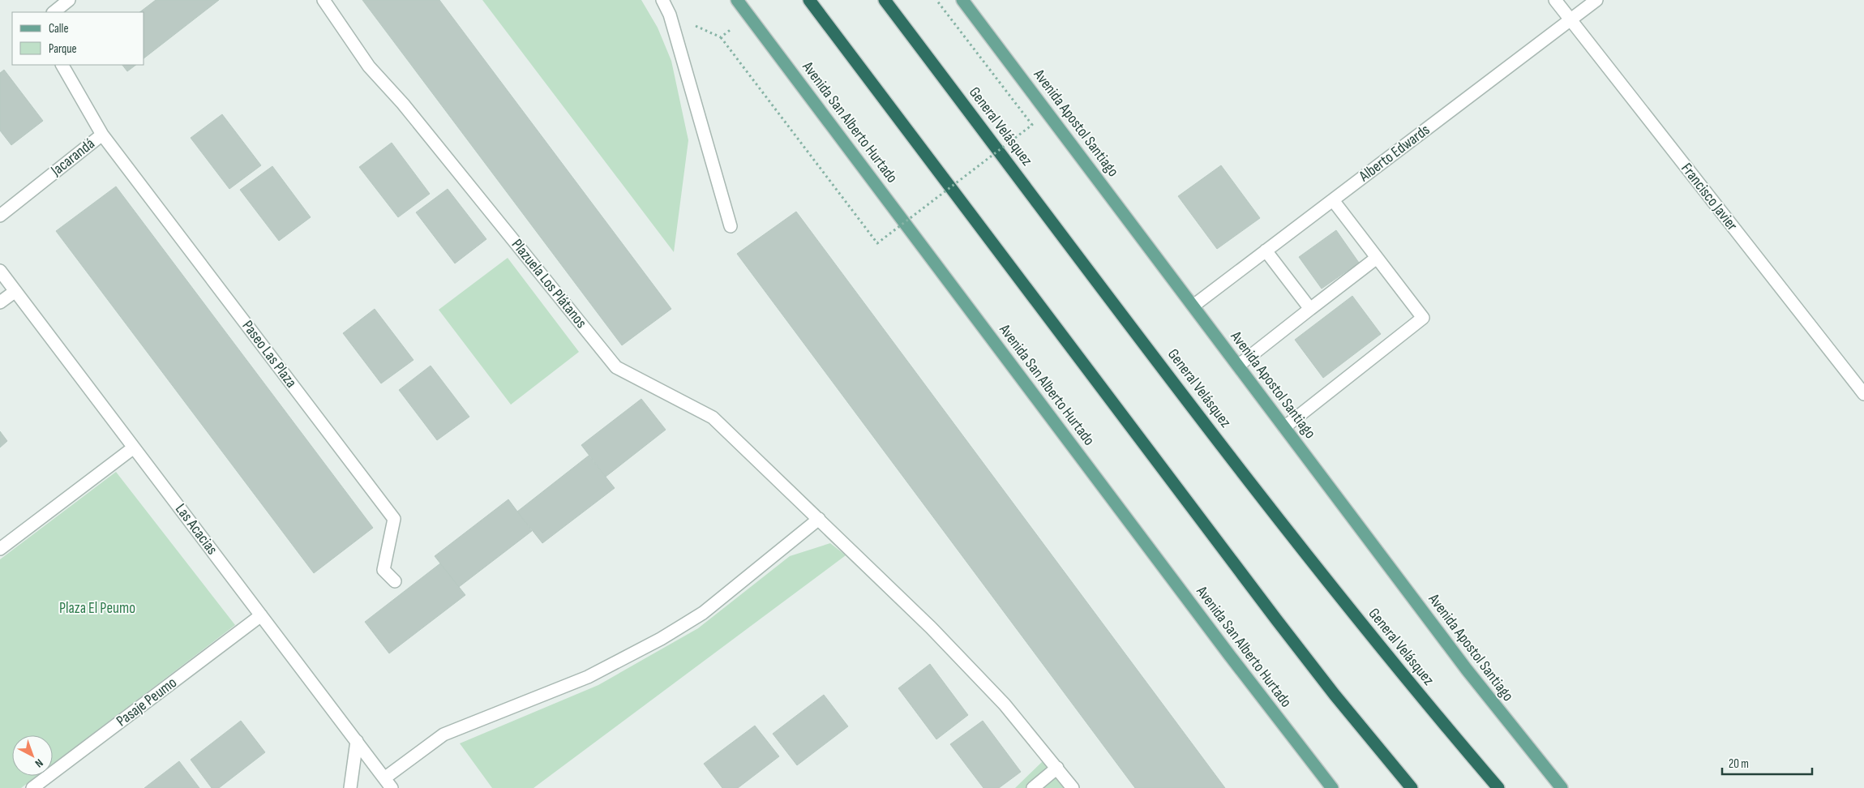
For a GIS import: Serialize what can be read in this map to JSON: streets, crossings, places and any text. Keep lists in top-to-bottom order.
{
  "streets": {
    "highway": ["General Velásquez"],
    "main road": ["Avenida San Alberto Hurtado", "Avenida Apostol Santiago"],
    "street": [
      "Alberto Edwards",
      "Jacarandá",
      "Francisco Javier",
      "Plazuela Los Plátanos",
      "Paseo Las Plaza",
      "Las Acacias",
      "Pasaje Peumo"
    ]
  },
  "crossings": [
    ["Avenida Apostol Santiago", "Alberto Edwards"],
    ["Alberto Edwards", "Francisco Javier"],
    ["Jacarandá", "Paseo Las Plaza"],
    ["Las Acacias", "Pasaje Peumo"]
  ],
  "parks": ["Plaza El Peumo"],
  "legend": ["Calle", "Parque"],
  "scale_bar": "20 m",
  "north": "bottom right"
}
